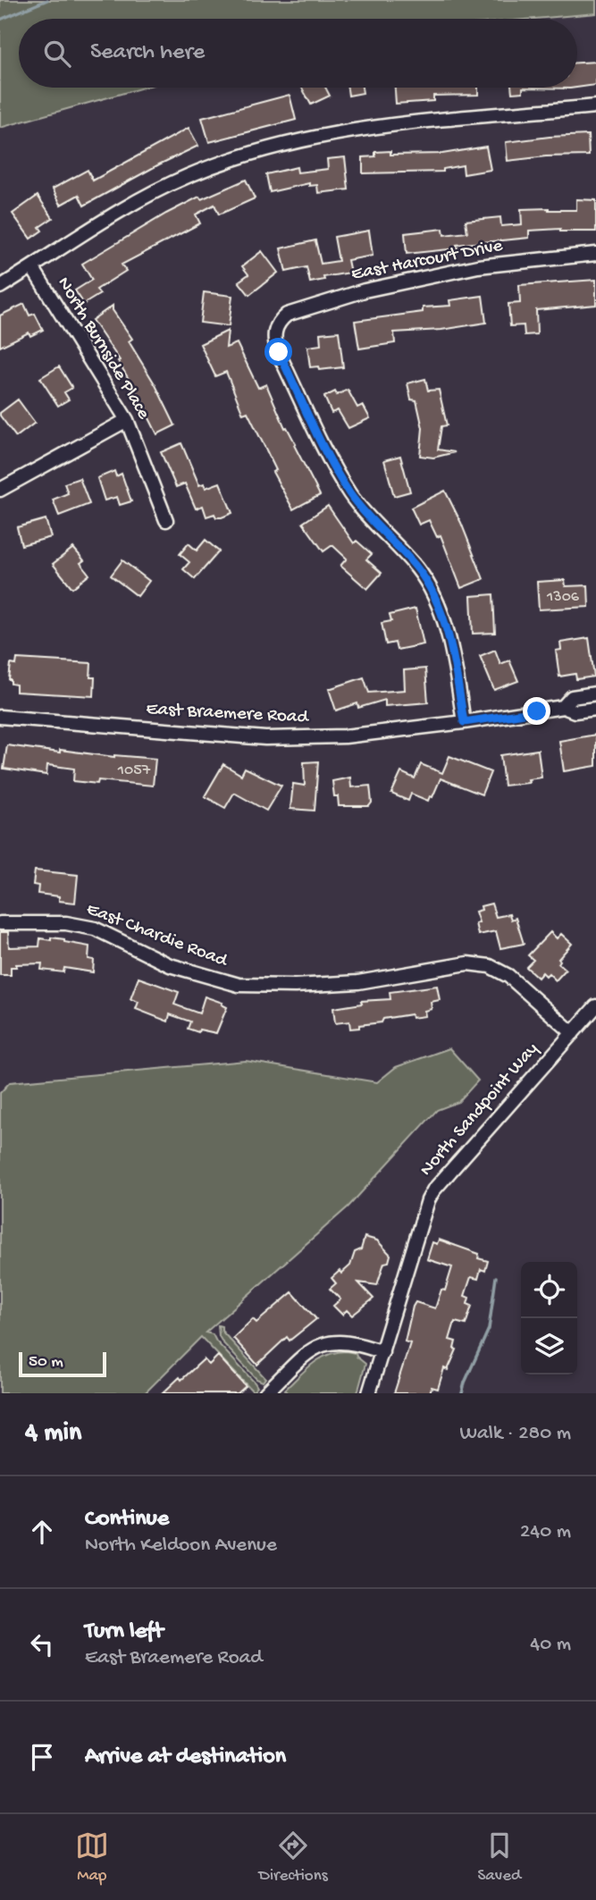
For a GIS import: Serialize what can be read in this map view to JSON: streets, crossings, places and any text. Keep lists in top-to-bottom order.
{
  "streets": {
    "street": [
      "East Harcourt Drive",
      "North Burnside Place",
      "East Braemere Road",
      "East Chardie Road",
      "North Sandpoint Way"
    ]
  },
  "crossings": [
    ["East Harcourt Drive", "East Braemere Road"],
    ["East Chardie Road", "North Sandpoint Way"]
  ],
  "house_numbers": ["1306", "1057"],
  "scale_bar": "50 m",
  "page": {
    "search": "Search here",
    "scale": "50 m",
    "heading": ["4 min", "Walk · 280 m"],
    "list": [
      ["Continue", "North Keldoon Avenue", "240 m"],
      ["Turn left", "East Braemere Road", "40 m"],
      "Arrive at destination"
    ],
    "nav": ["Map", "Directions", "Saved"]
  }
}
